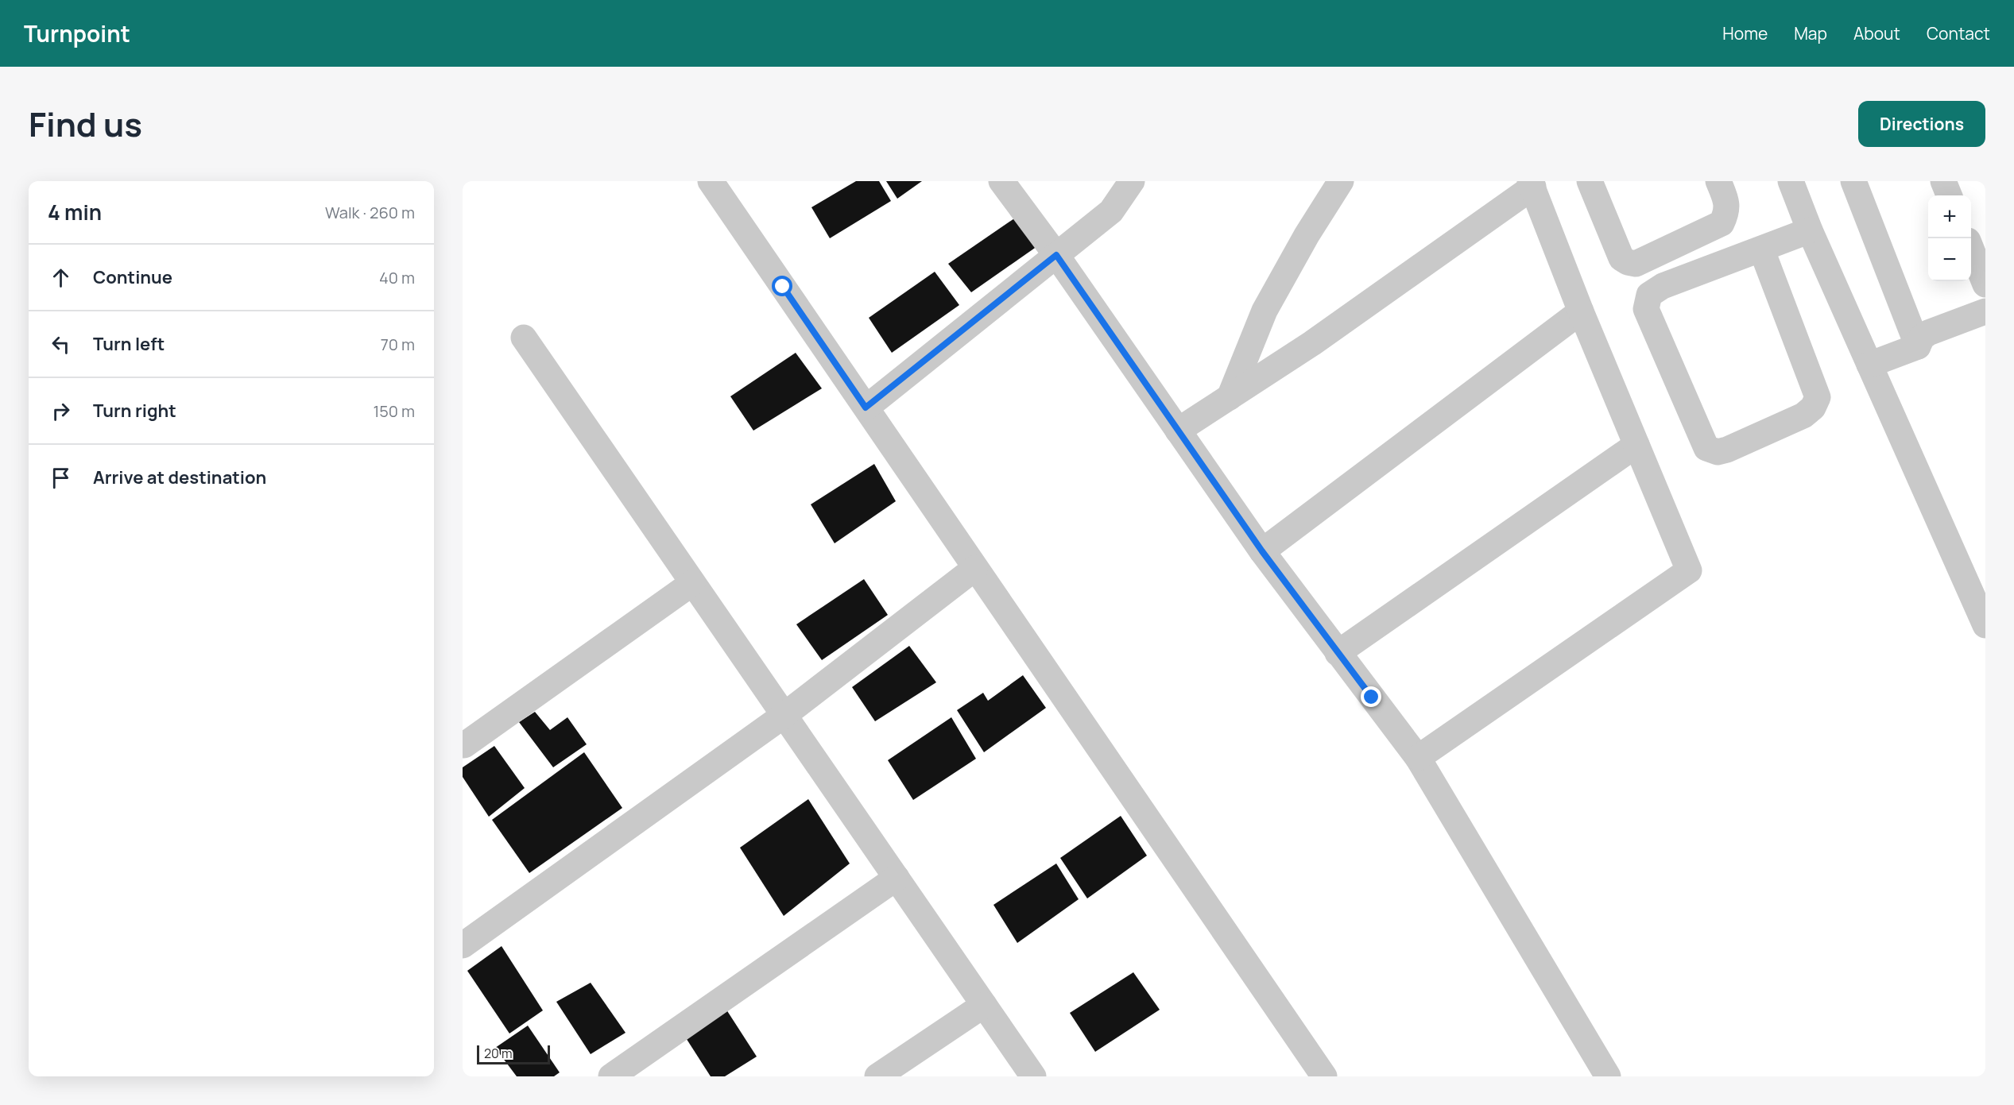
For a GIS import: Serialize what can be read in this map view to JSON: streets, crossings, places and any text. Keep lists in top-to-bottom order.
{
  "scale_bar": "20 m",
  "page": {
    "header": "Turnpoint",
    "nav": [
      "Home",
      "Map",
      "About",
      "Contact"
    ],
    "title": "Find us",
    "buttons": "Directions",
    "heading": ["4 min", "Walk · 260 m"],
    "map_buttons": ["+", "−"],
    "list": [
      ["Continue", "40 m"],
      ["Turn left", "70 m"],
      ["Turn right", "150 m"],
      "Arrive at destination"
    ],
    "scale": "20 m"
  }
}
